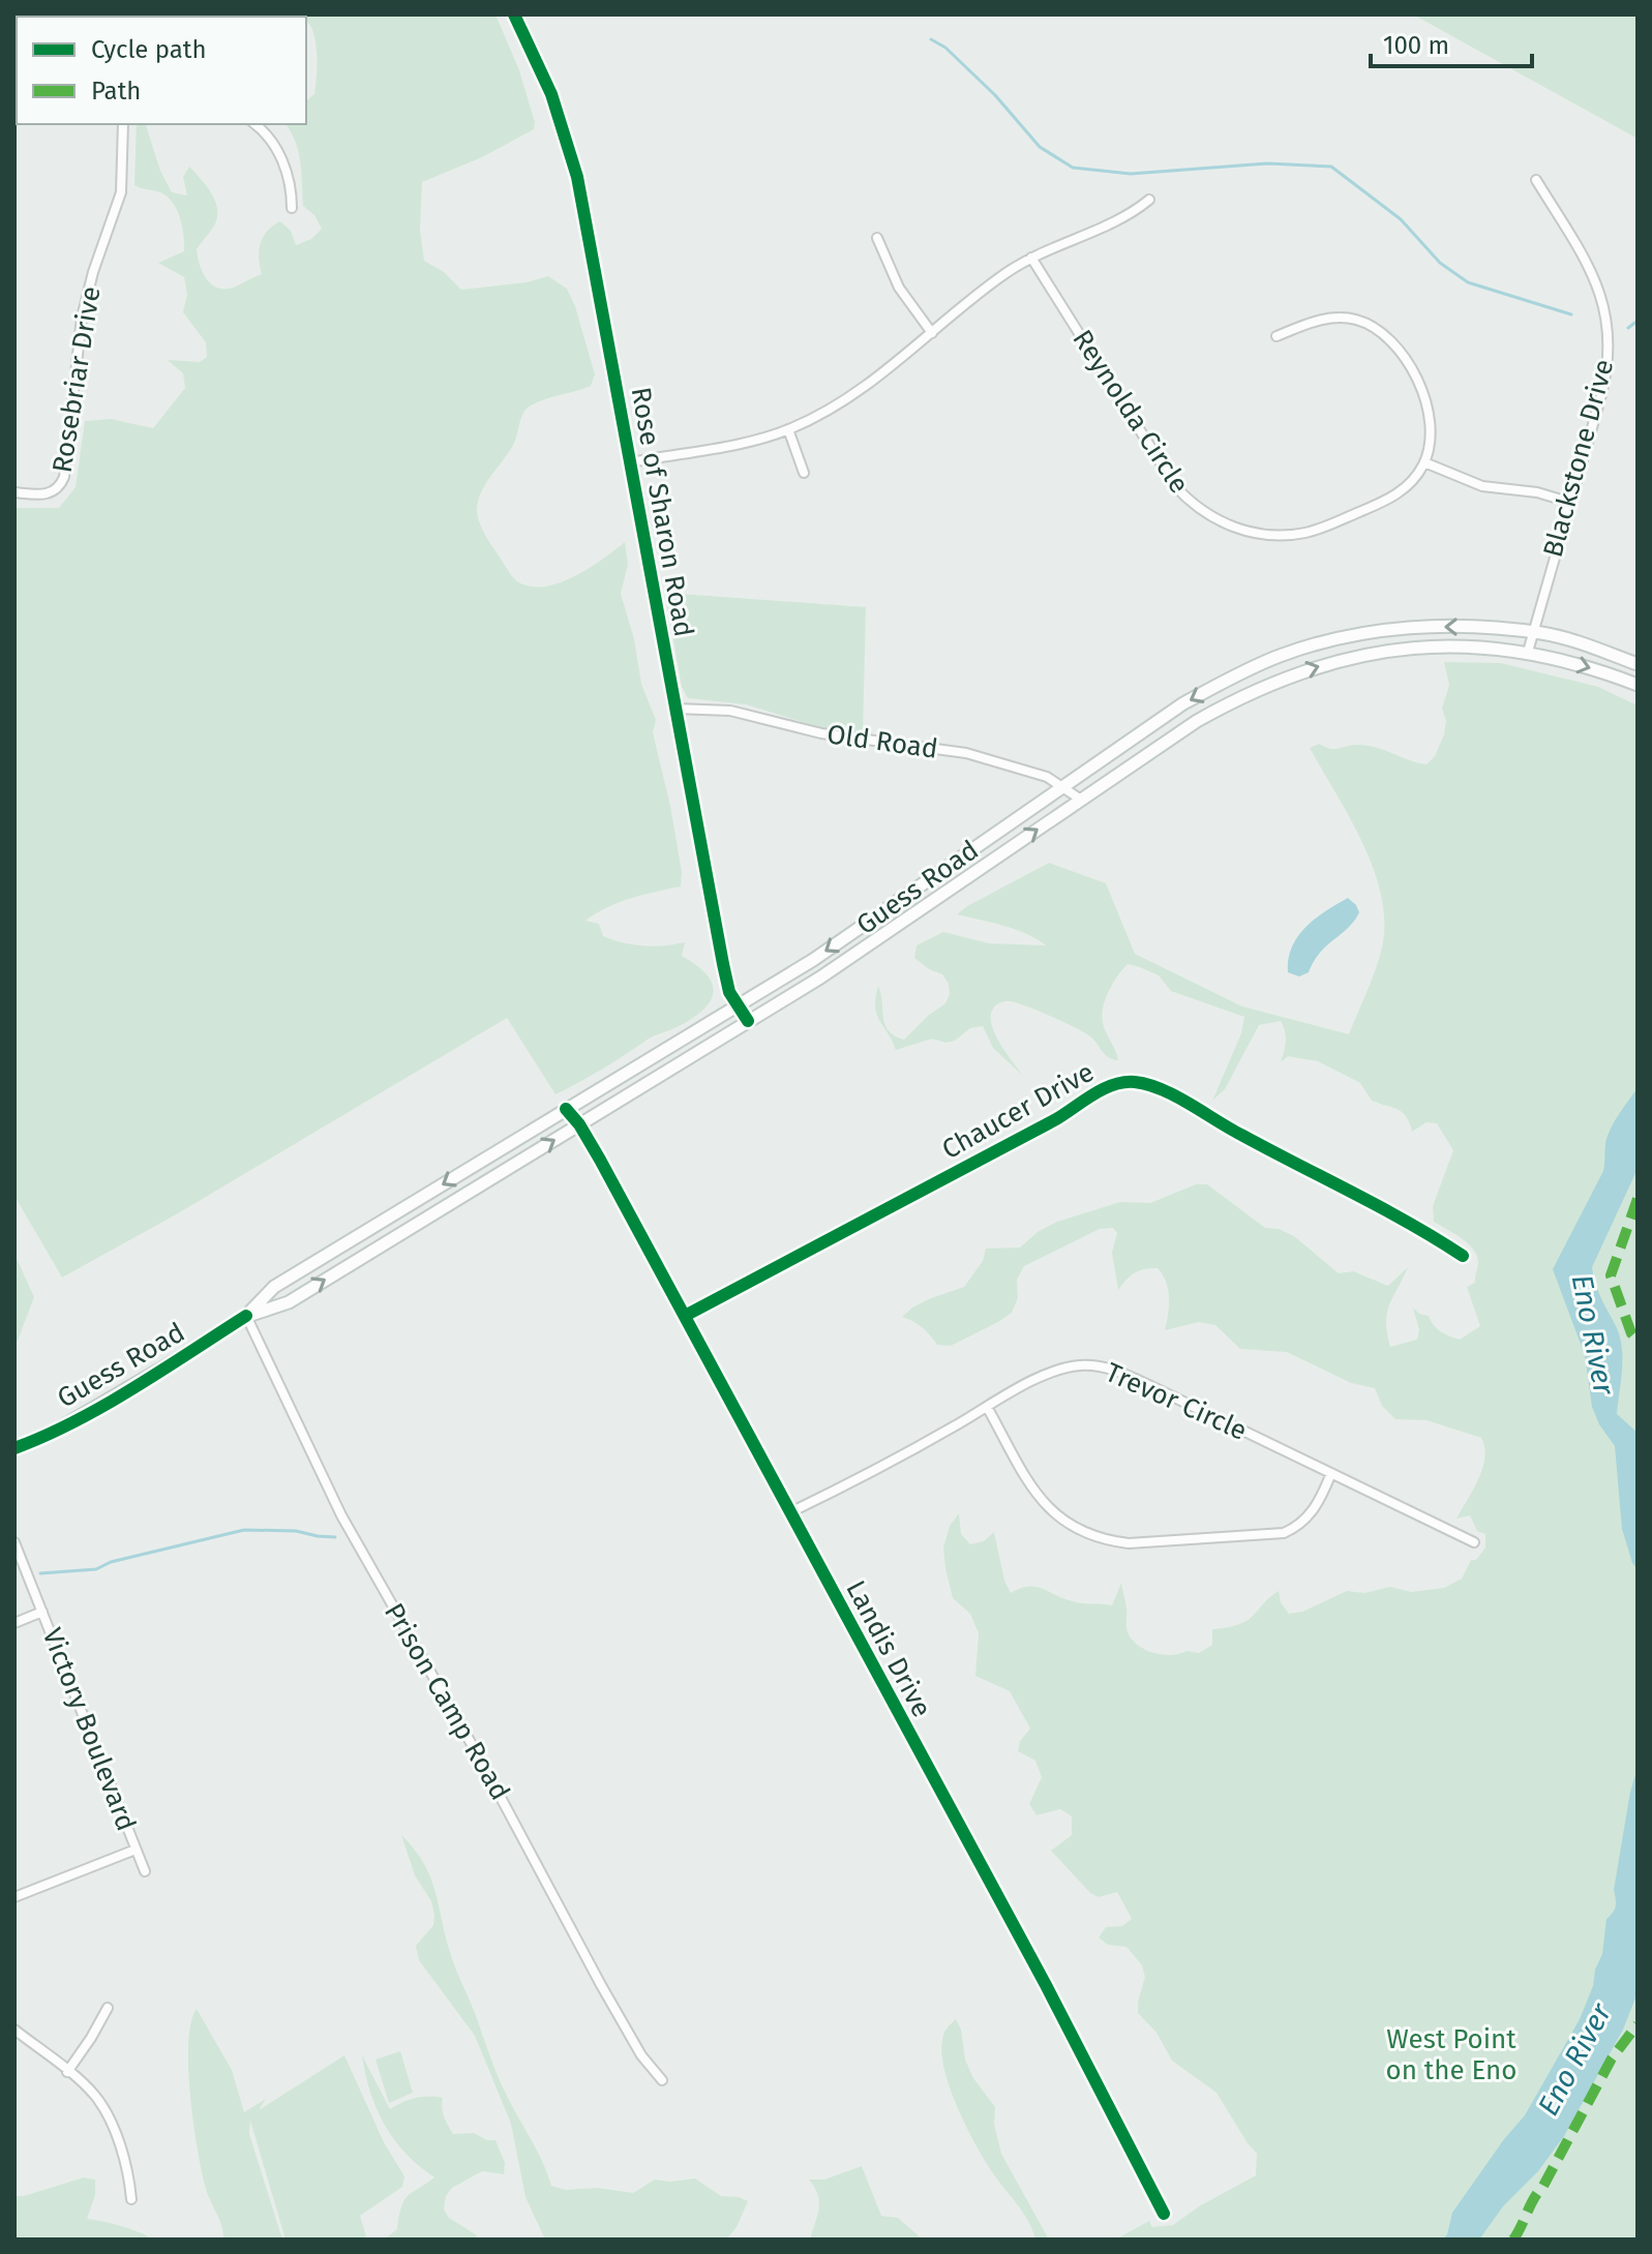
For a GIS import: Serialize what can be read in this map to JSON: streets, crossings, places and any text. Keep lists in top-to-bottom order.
{
  "streets": {
    "main road": ["Rose of Sharon Road", "Guess Road"],
    "street": [
      "Rosebriar Drive",
      "Reynolda Circle",
      "Blackstone Drive",
      "Old Road",
      "Chaucer Drive",
      "Trevor Circle",
      "Landis Drive",
      "Prison Camp Road",
      "Victory Boulevard"
    ]
  },
  "crossings": [
    ["Blackstone Drive", "Guess Road"],
    ["Rose of Sharon Road", "Old Road"],
    ["Rose of Sharon Road", "Guess Road"],
    ["Old Road", "Guess Road"],
    ["Guess Road", "Landis Drive"],
    ["Guess Road", "Prison Camp Road"],
    ["Chaucer Drive", "Landis Drive"],
    ["Trevor Circle", "Landis Drive"]
  ],
  "water": ["Eno River"],
  "parks": ["West Point on the Eno"],
  "legend": ["Cycle path", "Path"],
  "scale_bar": "100 m"
}
